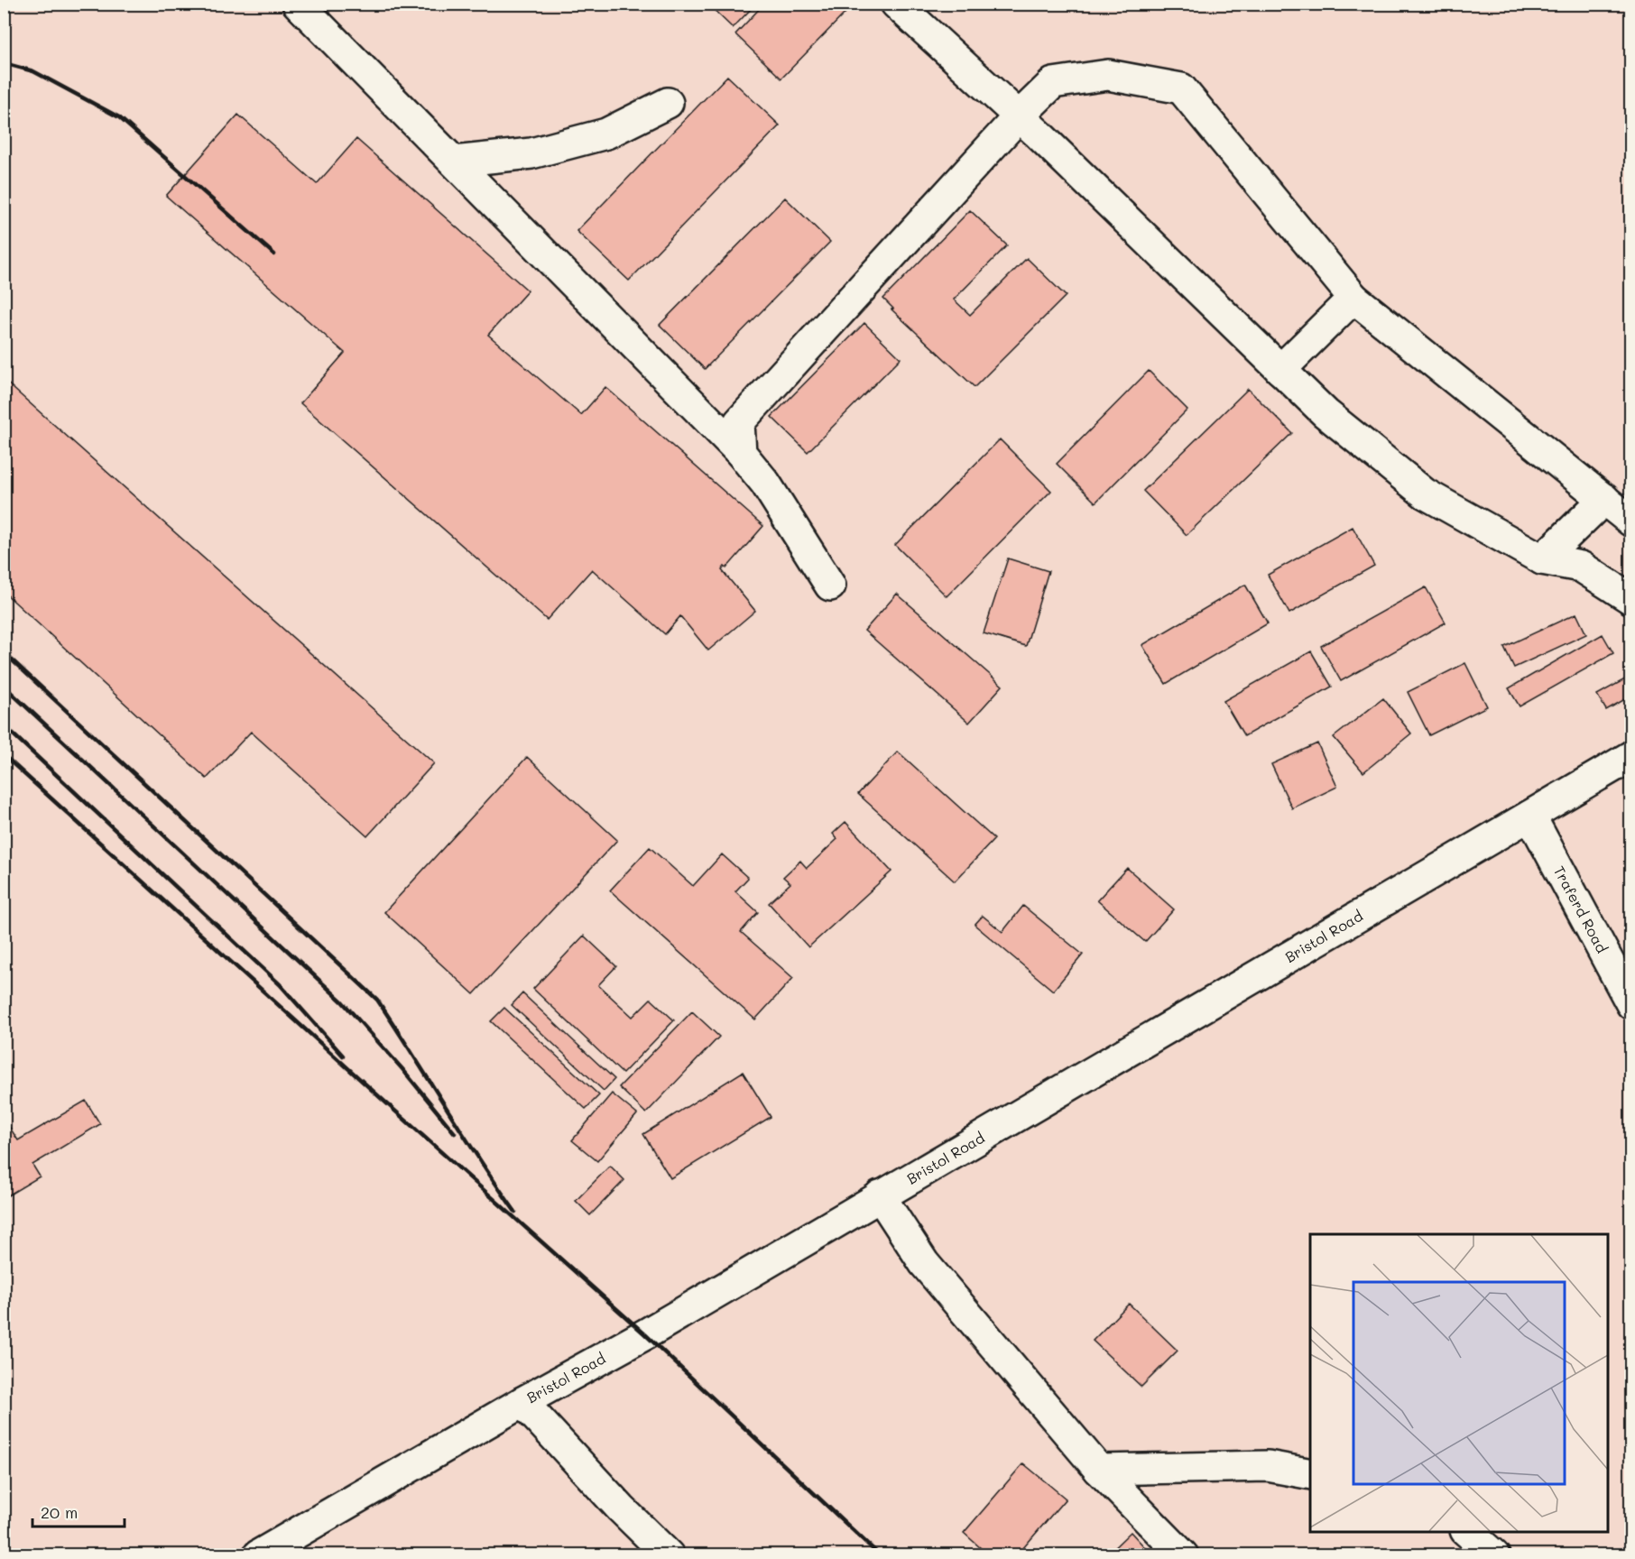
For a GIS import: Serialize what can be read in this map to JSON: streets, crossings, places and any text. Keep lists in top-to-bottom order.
{
  "streets": {
    "street": ["Traferd Road", "Bristol Road"]
  },
  "crossings": [
    ["Traferd Road", "Bristol Road"]
  ],
  "scale_bar": "20 m"
}
